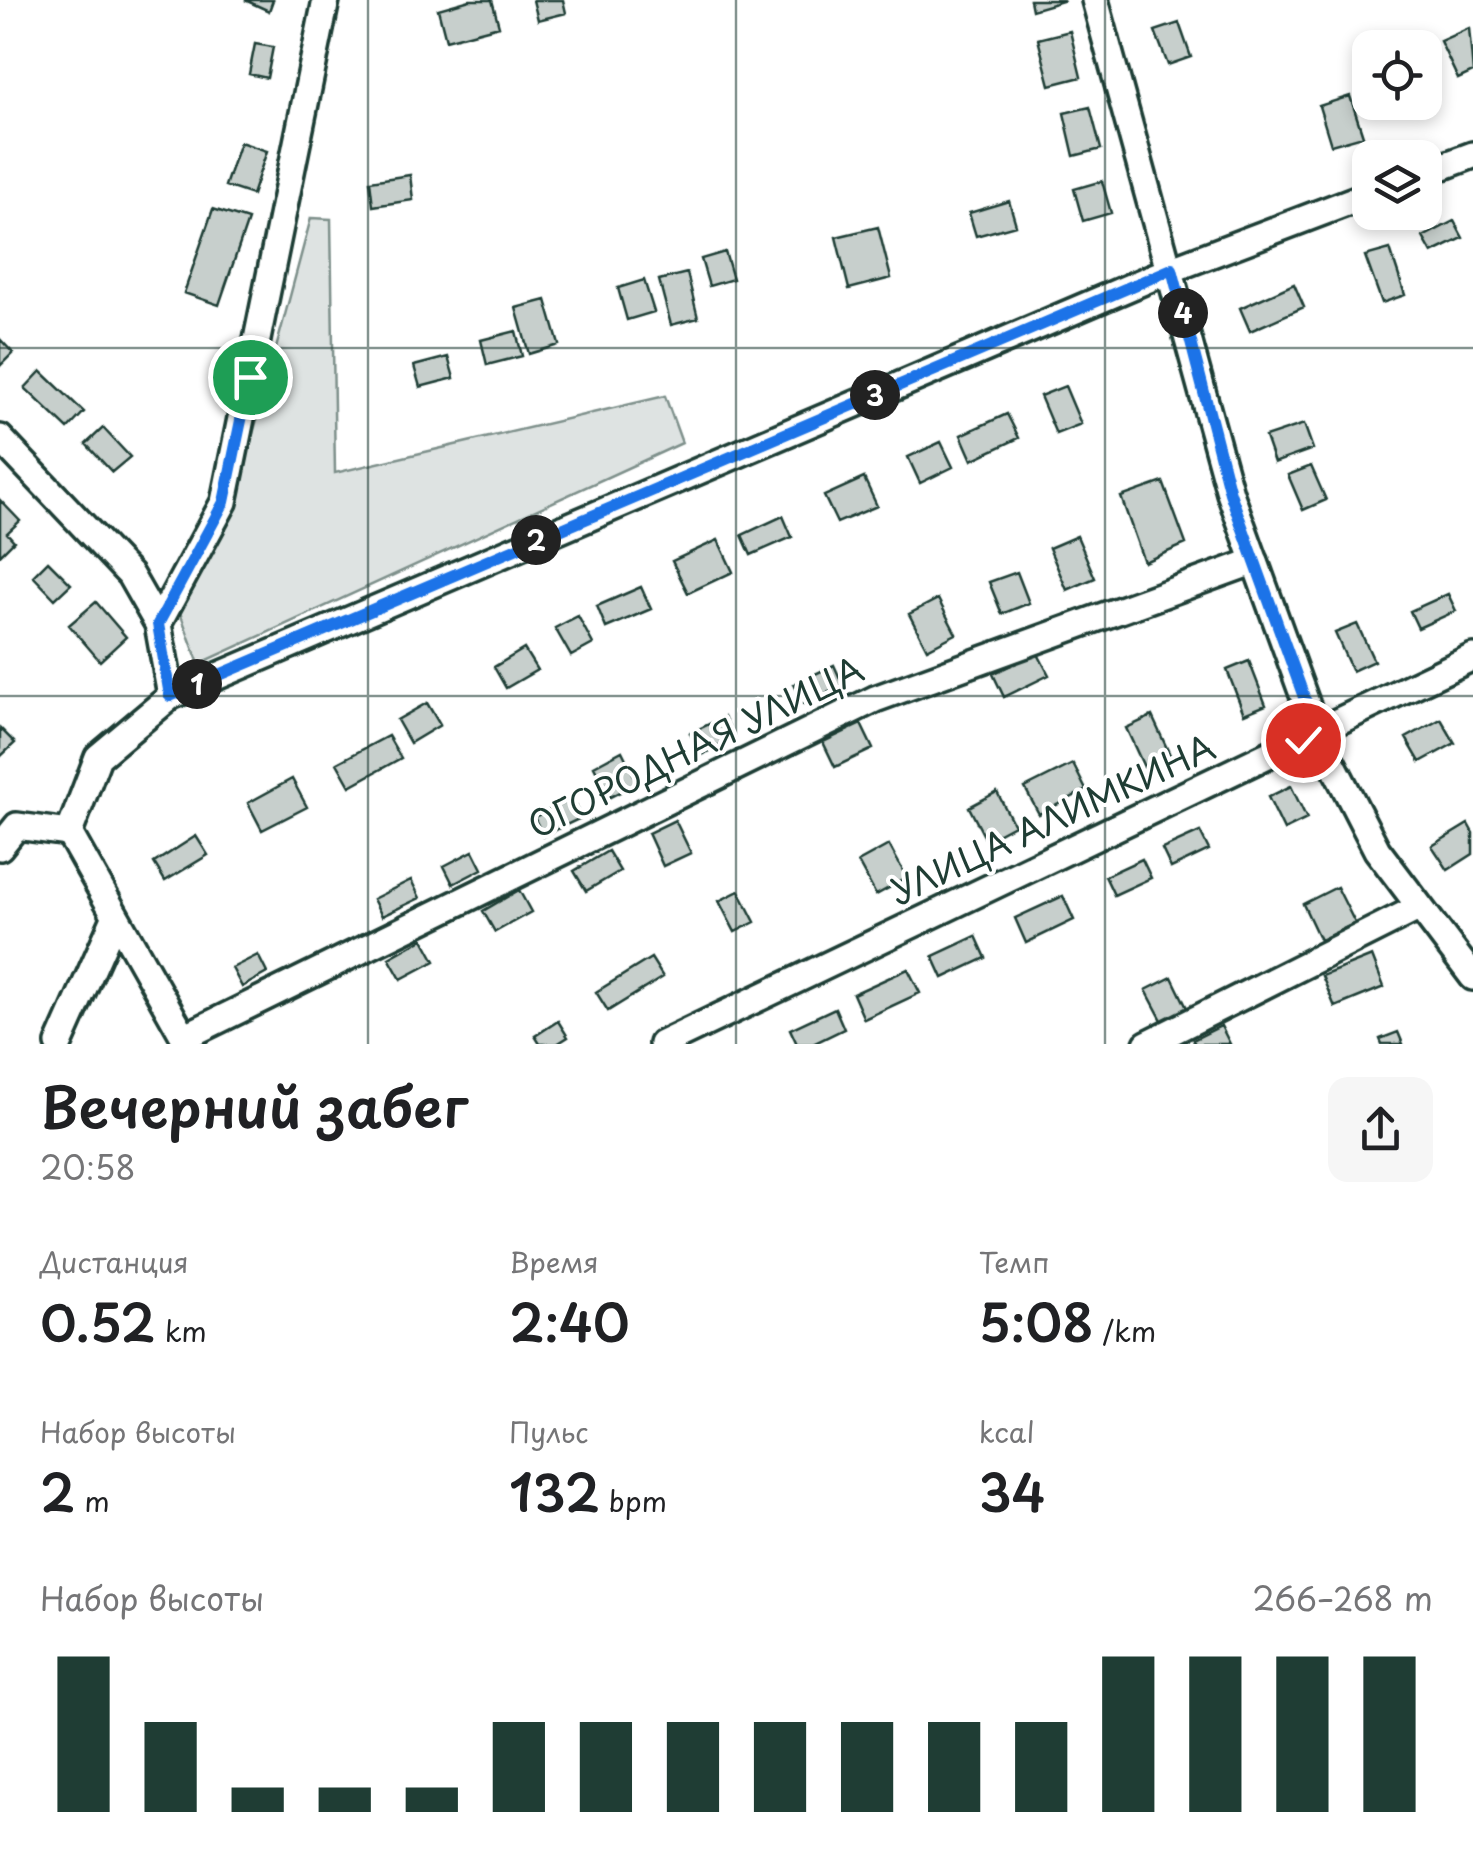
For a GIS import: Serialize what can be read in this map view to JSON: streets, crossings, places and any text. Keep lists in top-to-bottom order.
{
  "streets": {
    "street": ["ОГОРОДНАЯ УЛИЦА", "УЛИЦА АЛИМКИНА"]
  },
  "page": {
    "pins": [
      "4",
      "3",
      "2",
      "1"
    ],
    "heading": ["Вечерний забег", "20:58"],
    "stats": [
      ["Дистанция", "0.52 km"],
      ["Время", "2:40"],
      ["Темп", "5:08 /km"],
      ["Набор высоты", "2 m"],
      ["Пульс", "132 bpm"],
      ["kcal", "34"]
    ],
    "chart": ["Набор высоты", "266–268 m"]
  }
}
